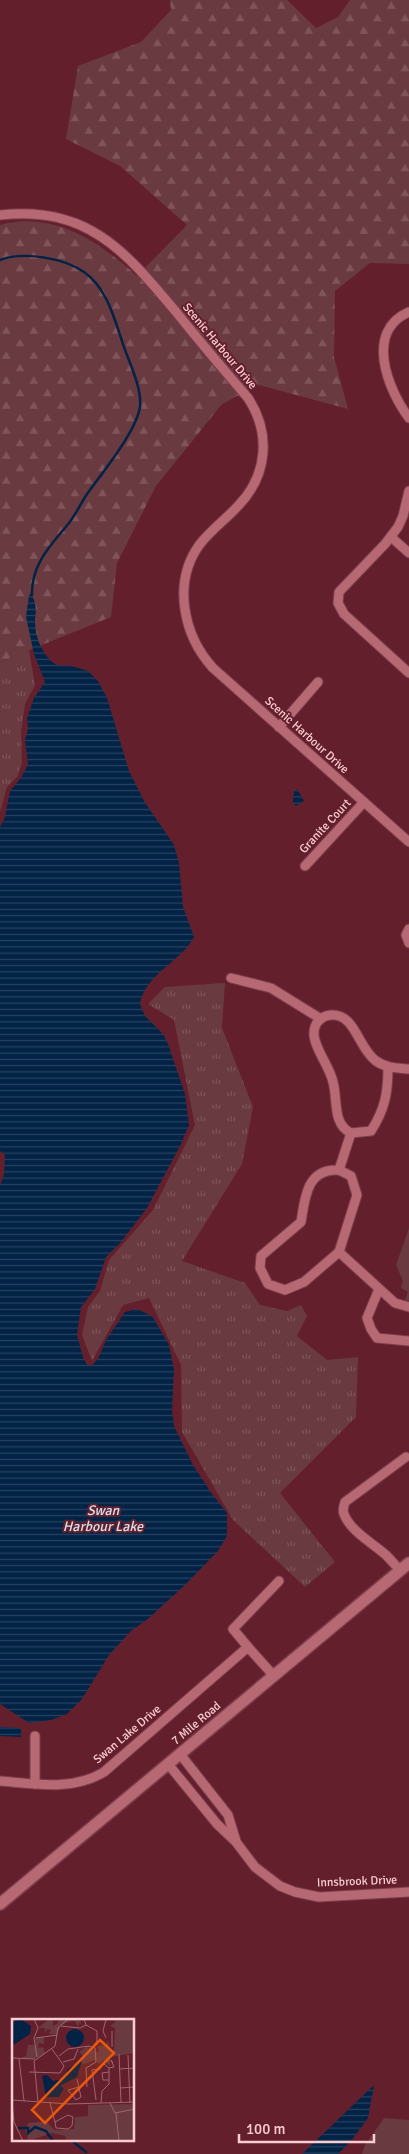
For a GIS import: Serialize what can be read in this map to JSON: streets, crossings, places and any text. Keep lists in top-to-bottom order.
{
  "streets": {
    "street": [
      "Scenic Harbour Drive",
      "Granite Court",
      "7 Mile Road",
      "Swan Lake Drive",
      "Innsbrook Drive"
    ]
  },
  "crossings": [
    ["Scenic Harbour Drive", "Granite Court"],
    ["7 Mile Road", "Innsbrook Drive"]
  ],
  "water": ["Swan Harbour Lake"],
  "scale_bar": "100 m"
}
